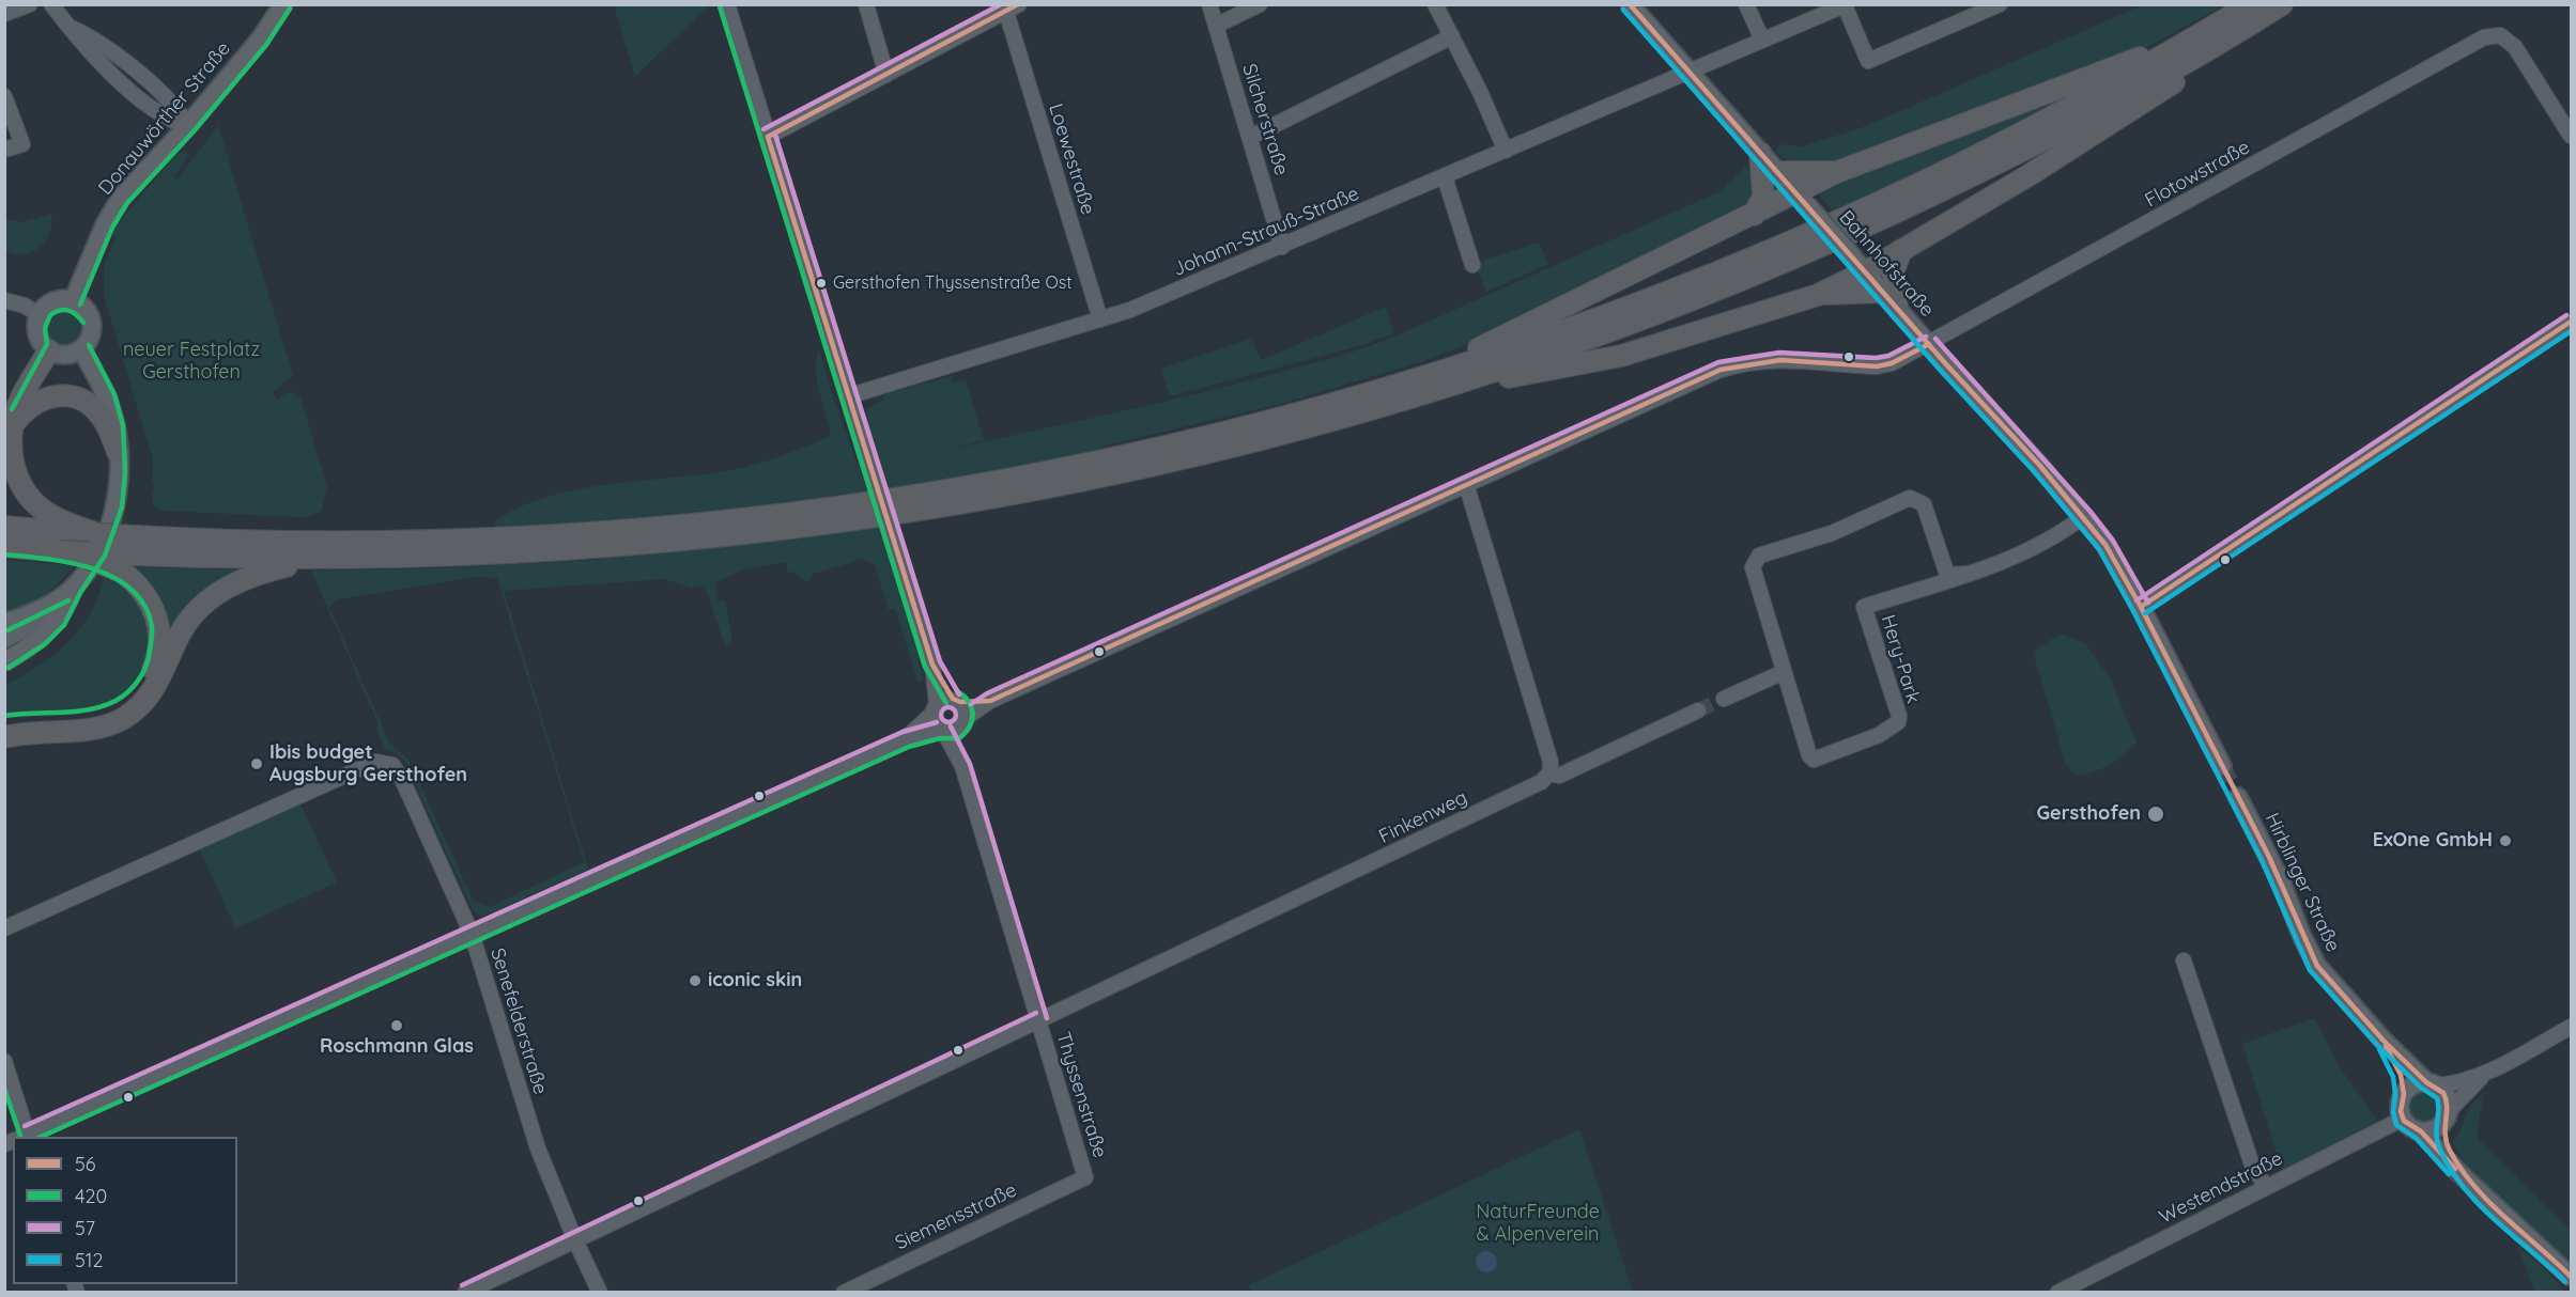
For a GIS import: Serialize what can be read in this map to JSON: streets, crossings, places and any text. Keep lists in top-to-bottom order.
{
  "streets": {
    "main road": ["Donauwörther Straße", "Bahnhofstraße", "Hirblinger Straße"],
    "street": [
      "Silcherstraße",
      "Loewestraße",
      "Flotowstraße",
      "Johann-Strauß-Straße",
      "Hery-Park",
      "Finkenweg",
      "Senefelderstraße",
      "Thyssenstraße",
      "Westendstraße",
      "Siemensstraße"
    ]
  },
  "crossings": [
    ["Silcherstraße", "Johann-Strauß-Straße"],
    ["Loewestraße", "Johann-Strauß-Straße"],
    ["Flotowstraße", "Bahnhofstraße"],
    ["Johann-Strauß-Straße", "Bahnhofstraße"],
    ["Bahnhofstraße", "Hery-Park"],
    ["Finkenweg", "Senefelderstraße"],
    ["Finkenweg", "Thyssenstraße"],
    ["Hirblinger Straße", "Westendstraße"],
    ["Thyssenstraße", "Siemensstraße"]
  ],
  "parks": ["neuer Festplatz Gersthofen", "NaturFreunde & Alpenverein"],
  "places": [
    "Gersthofen Thyssenstraße Ost",
    "Ibis budget Augsburg Gersthofen",
    "Gersthofen",
    "ExOne GmbH",
    "iconic skin",
    "Roschmann Glas"
  ],
  "lines": [
    "transit line 56",
    "transit line 57",
    "transit line 420",
    "transit line 512"
  ],
  "legend": [
    "56",
    "420",
    "57",
    "512"
  ]
}
